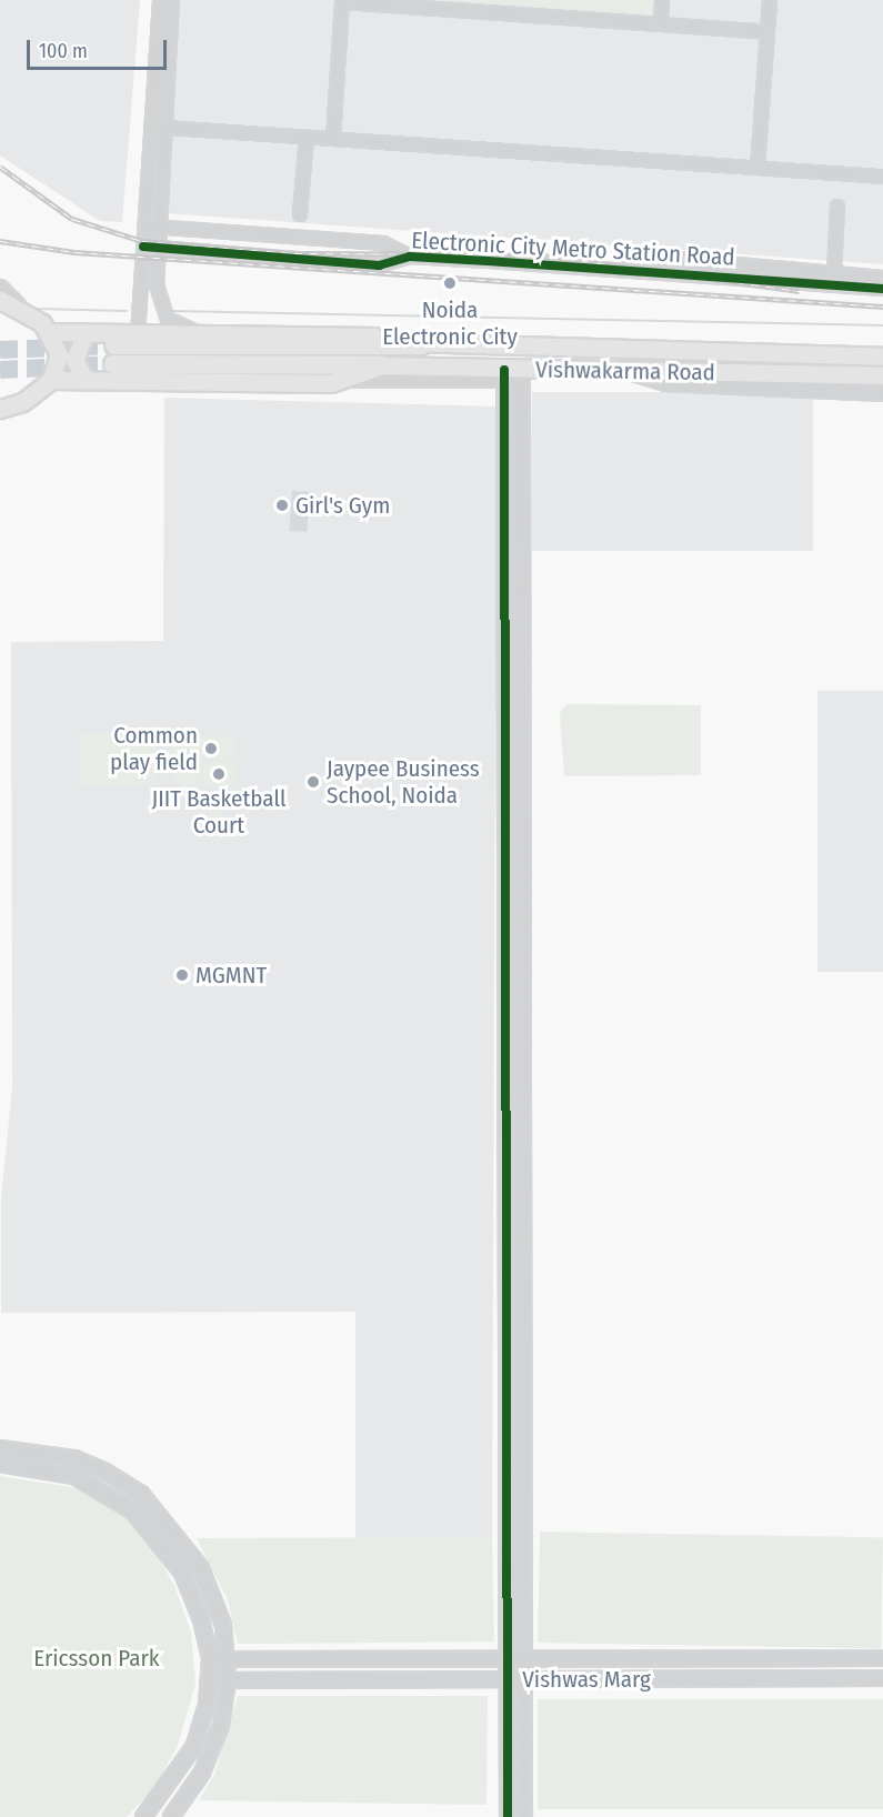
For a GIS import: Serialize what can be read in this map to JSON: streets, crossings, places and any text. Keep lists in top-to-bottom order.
{
  "streets": {
    "main road": ["Vishwakarma Road"],
    "street": ["Electronic City Metro Station Road", "Vishwas Marg"]
  },
  "parks": ["Ericsson Park"],
  "places": [
    "Noida Electronic City",
    "Girl's Gym",
    "Common play field",
    "JIIT Basketball Court",
    "Jaypee Business School, Noida",
    "MGMNT"
  ],
  "scale_bar": "100 m"
}
